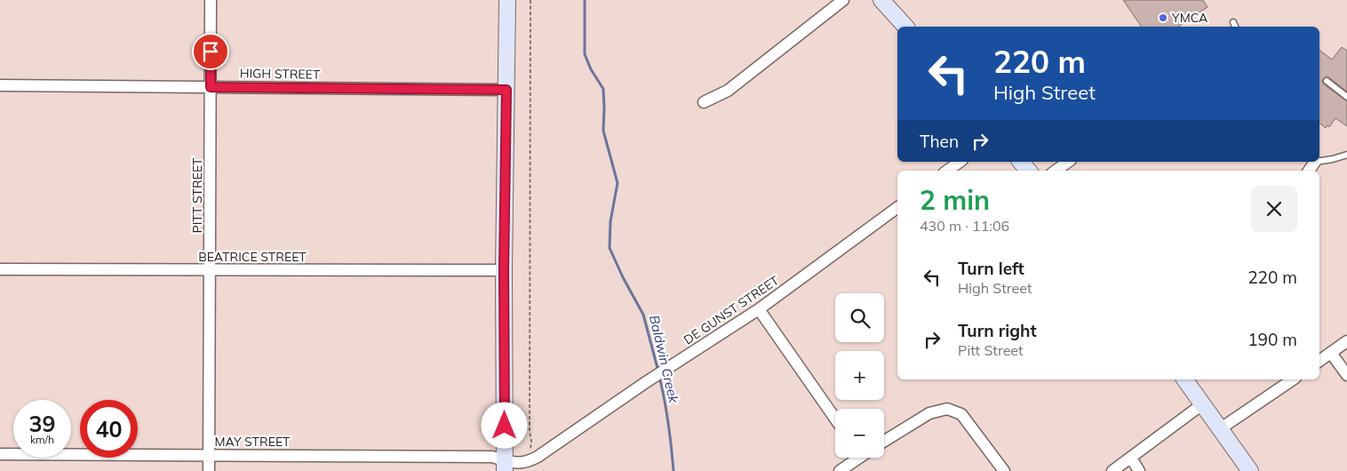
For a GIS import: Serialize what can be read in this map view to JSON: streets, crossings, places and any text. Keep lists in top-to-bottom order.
{
  "streets": {
    "street": [
      "HIGH STREET",
      "PITT STREET",
      "BEATRICE STREET",
      "DE GUNST STREET",
      "MAY STREET"
    ]
  },
  "crossings": [
    ["HIGH STREET", "PITT STREET"],
    ["PITT STREET", "BEATRICE STREET"],
    ["PITT STREET", "MAY STREET"],
    ["DE GUNST STREET", "MAY STREET"]
  ],
  "water": ["Baldwin Creek"],
  "places": ["YMCA"],
  "page": {
    "turn": ["220 m", "High Street"],
    "then": "Then",
    "heading": ["2 min", "430 m · 11:06"],
    "list": [
      {
        "name": "Turn left",
        "note": "High Street",
        "value": "220 m"
      },
      {
        "name": "Turn right",
        "note": "Pitt Street",
        "value": "190 m"
      }
    ],
    "map_buttons": ["+", "−"],
    "speed": "39 km/h",
    "limit": "40"
  }
}
